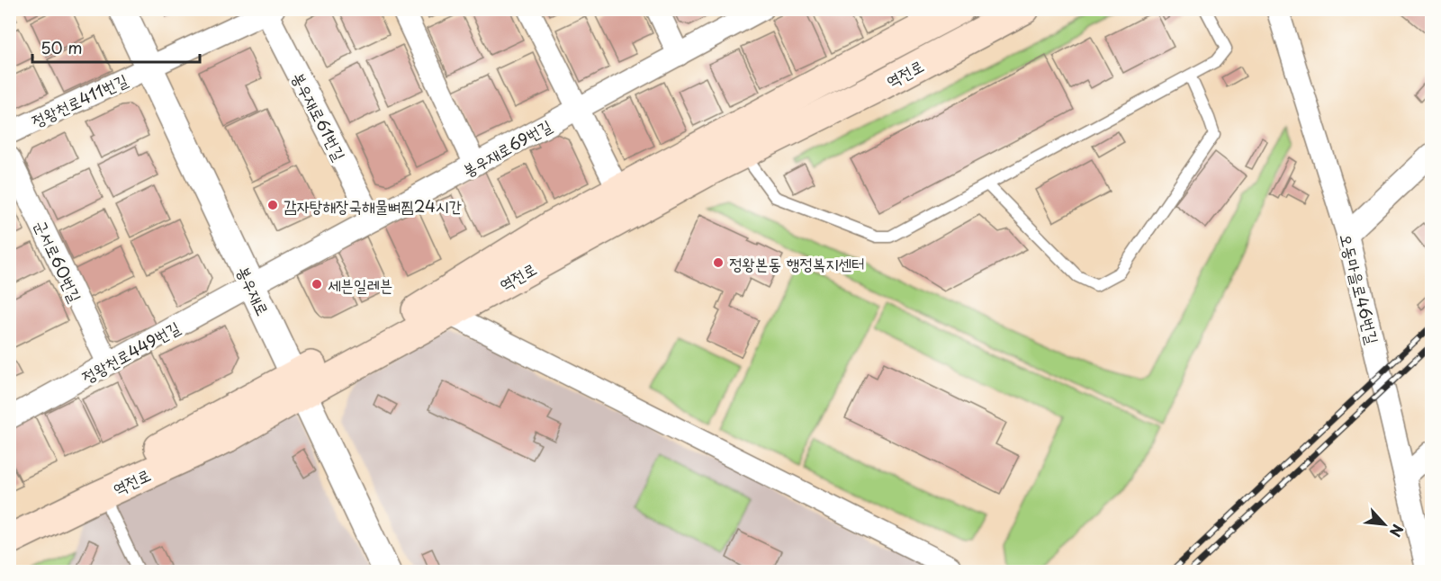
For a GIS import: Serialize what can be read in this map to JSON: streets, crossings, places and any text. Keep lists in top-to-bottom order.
{
  "streets": {
    "main road": ["역전로"],
    "street": [
      "정왕천로411번길",
      "봉우재로61번길",
      "봉우재로69번길",
      "군서로60번길",
      "오동마을로46번길",
      "봉우재로",
      "정왕천로449번길"
    ]
  },
  "crossings": [
    ["역전로", "봉우재로"],
    ["정왕천로411번길", "봉우재로61번길"],
    ["정왕천로411번길", "봉우재로"],
    ["봉우재로61번길", "봉우재로69번길"],
    ["봉우재로61번길", "봉우재로"],
    ["봉우재로69번길", "봉우재로"],
    ["봉우재로69번길", "정왕천로449번길"],
    ["군서로60번길", "정왕천로449번길"],
    ["봉우재로", "정왕천로449번길"]
  ],
  "places": ["감자탕해장국해물뼈찜24시간", "정왕본동 행정복지센터", "세븐일레븐"],
  "scale_bar": "50 m",
  "north": "bottom right"
}
